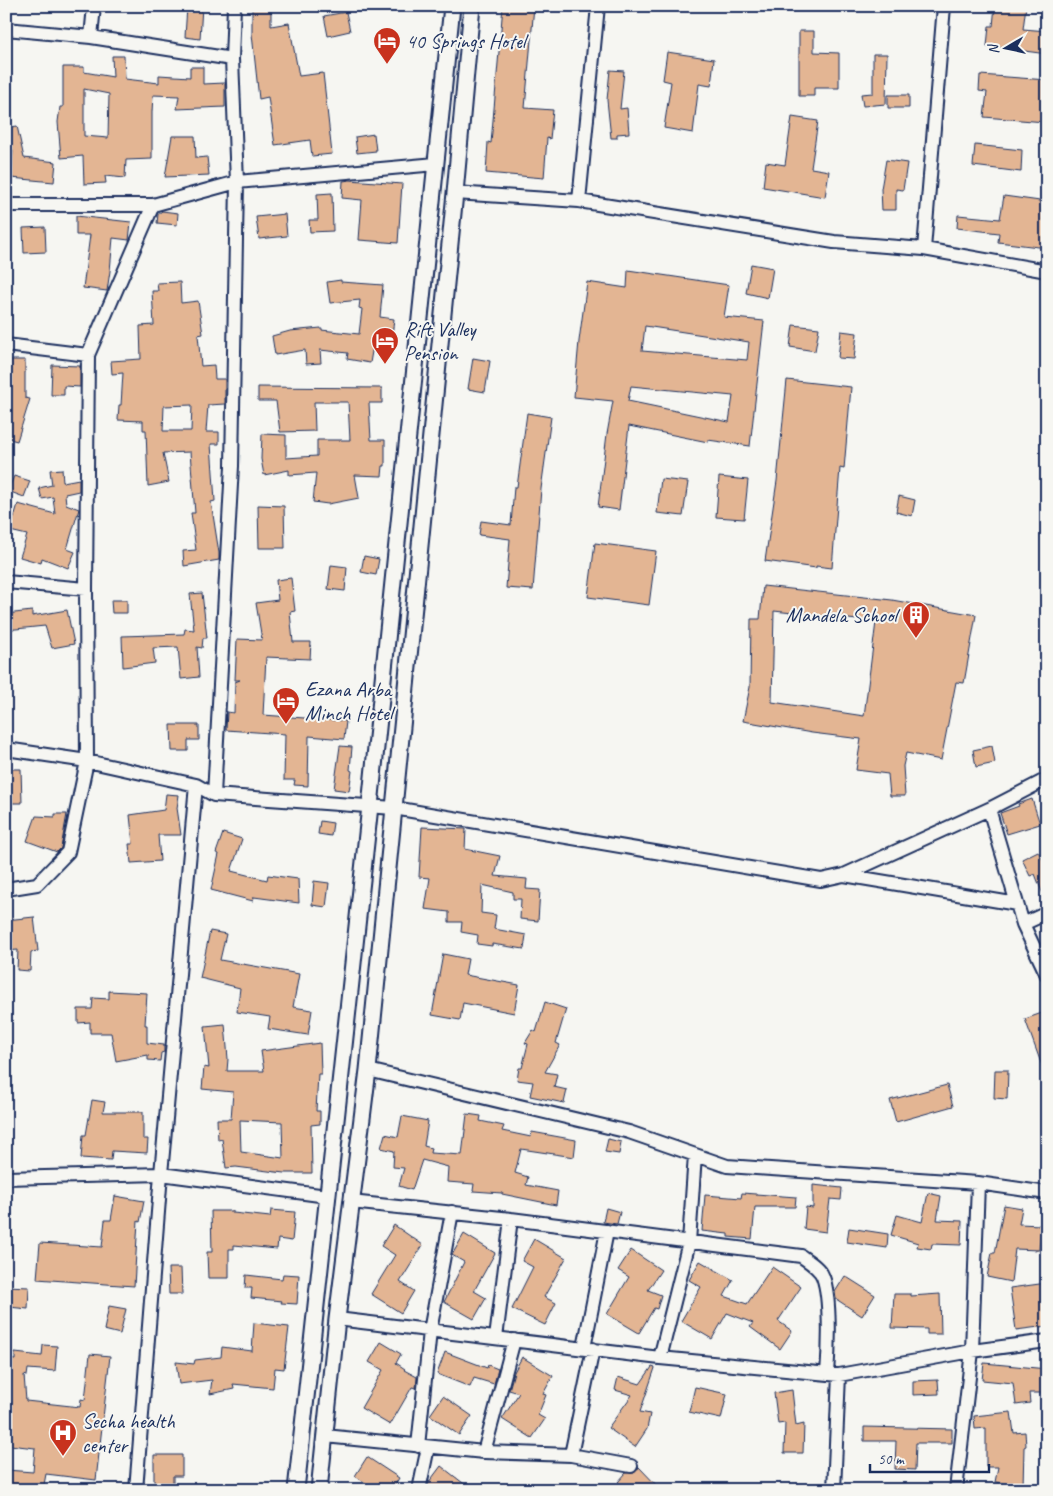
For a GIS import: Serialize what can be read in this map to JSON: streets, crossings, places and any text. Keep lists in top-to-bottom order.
{
  "places": {
    "hotel": ["40 Springs Hotel", "Rift Valley Pension", "Ezana Arba Minch Hotel"],
    "building": ["Mandela School"],
    "hospital": ["Secha health center"]
  },
  "scale_bar": "50 m",
  "north": "left"
}
